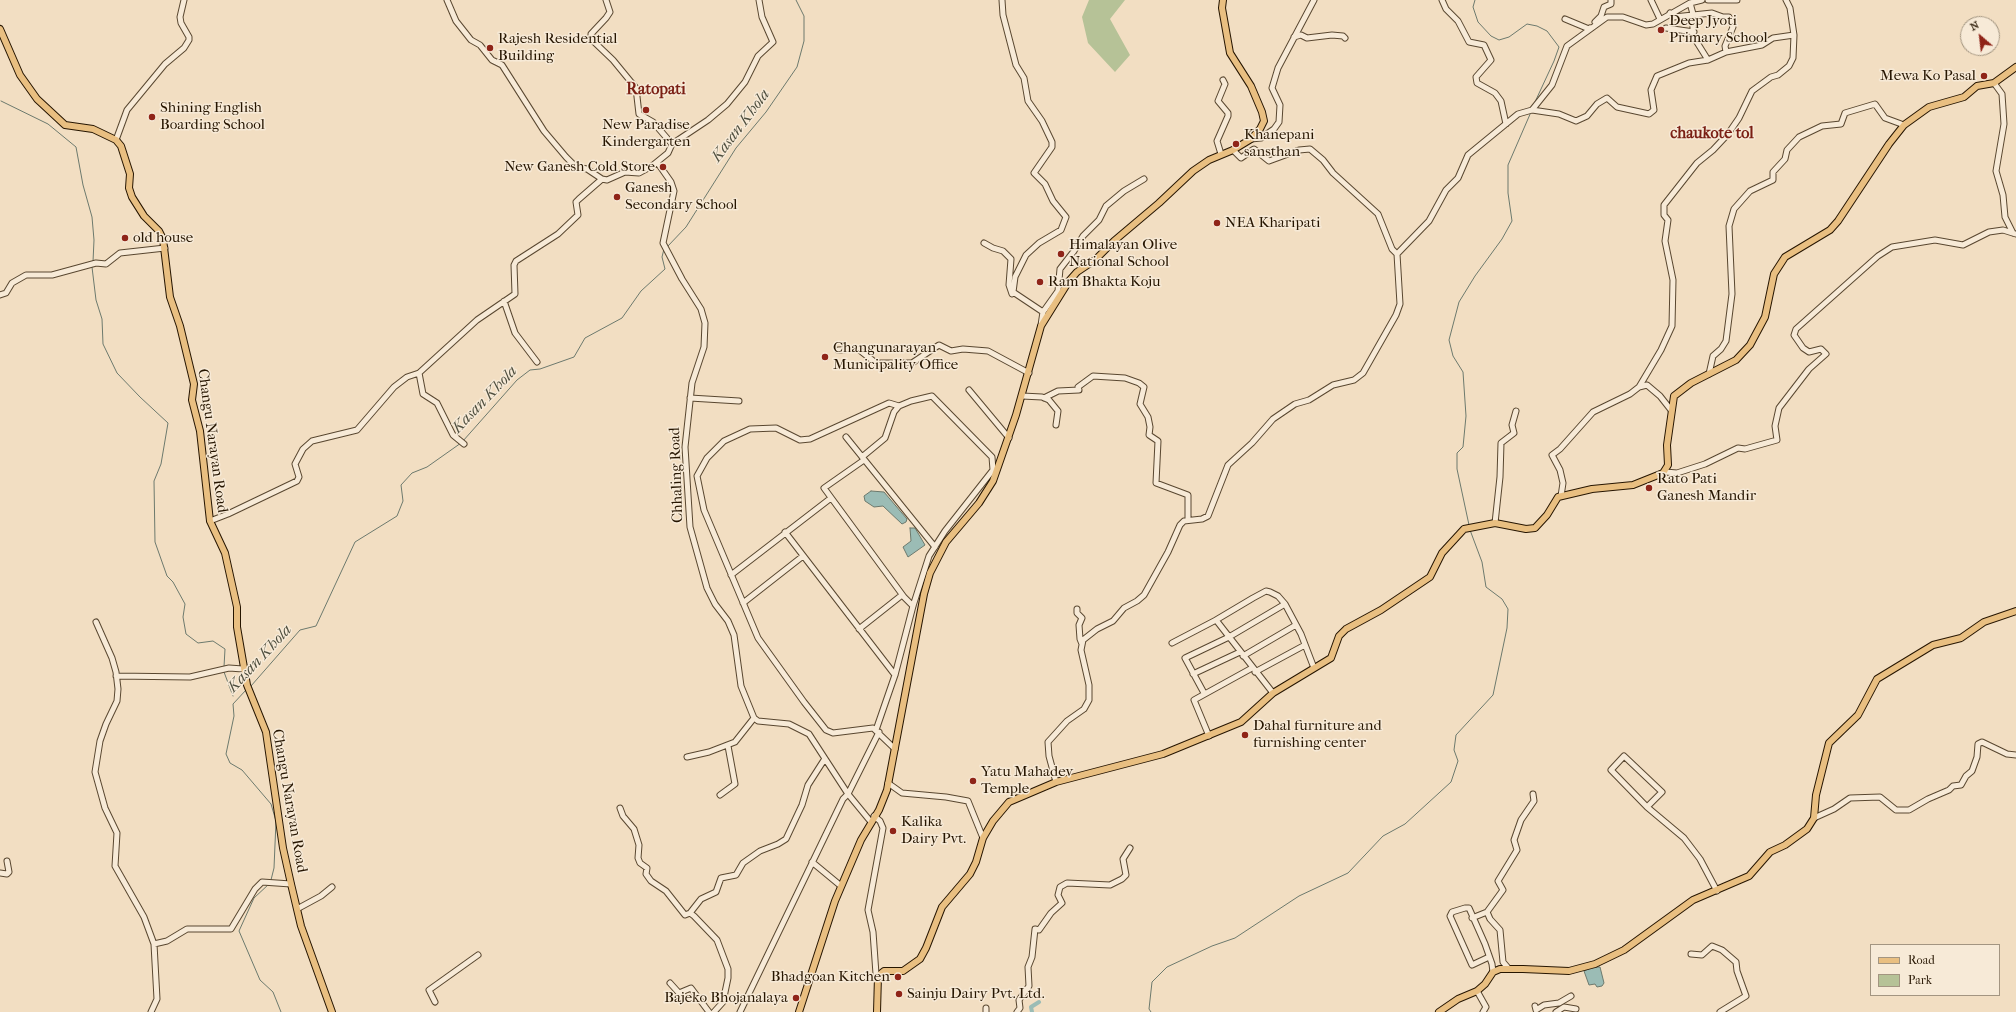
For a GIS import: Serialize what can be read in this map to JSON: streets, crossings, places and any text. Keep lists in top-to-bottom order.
{
  "streets": {
    "main road": ["Changu Narayan Road"],
    "street": ["Chhaling Road"]
  },
  "districts": ["Ratopati", "chaukote tol"],
  "water": ["Kasan Khola"],
  "places": [
    "Deep Jyoti Primary School",
    "Rajesh Residential Building",
    "Mewa Ko Pasal",
    "New Paradise Kindergarten",
    "Shining English Boarding School",
    "Khanepani sansthan",
    "New Ganesh Cold Store",
    "Ganesh Secondary School",
    "NEA Kharipati",
    "old house",
    "Himalayan Olive National School",
    "Ram Bhakta Koju",
    "Changunarayan Municipality Office",
    "Rato Pati Ganesh Mandir",
    "Dahal furniture and furnishing center",
    "Yatu Mahadev Temple",
    "Kalika Dairy Pvt.",
    "Bhadgoan Kitchen",
    "Sainju Dairy Pvt. Ltd.",
    "Bajeko Bhojanalaya"
  ],
  "legend": ["Road", "Park"],
  "north": "top left"
}
